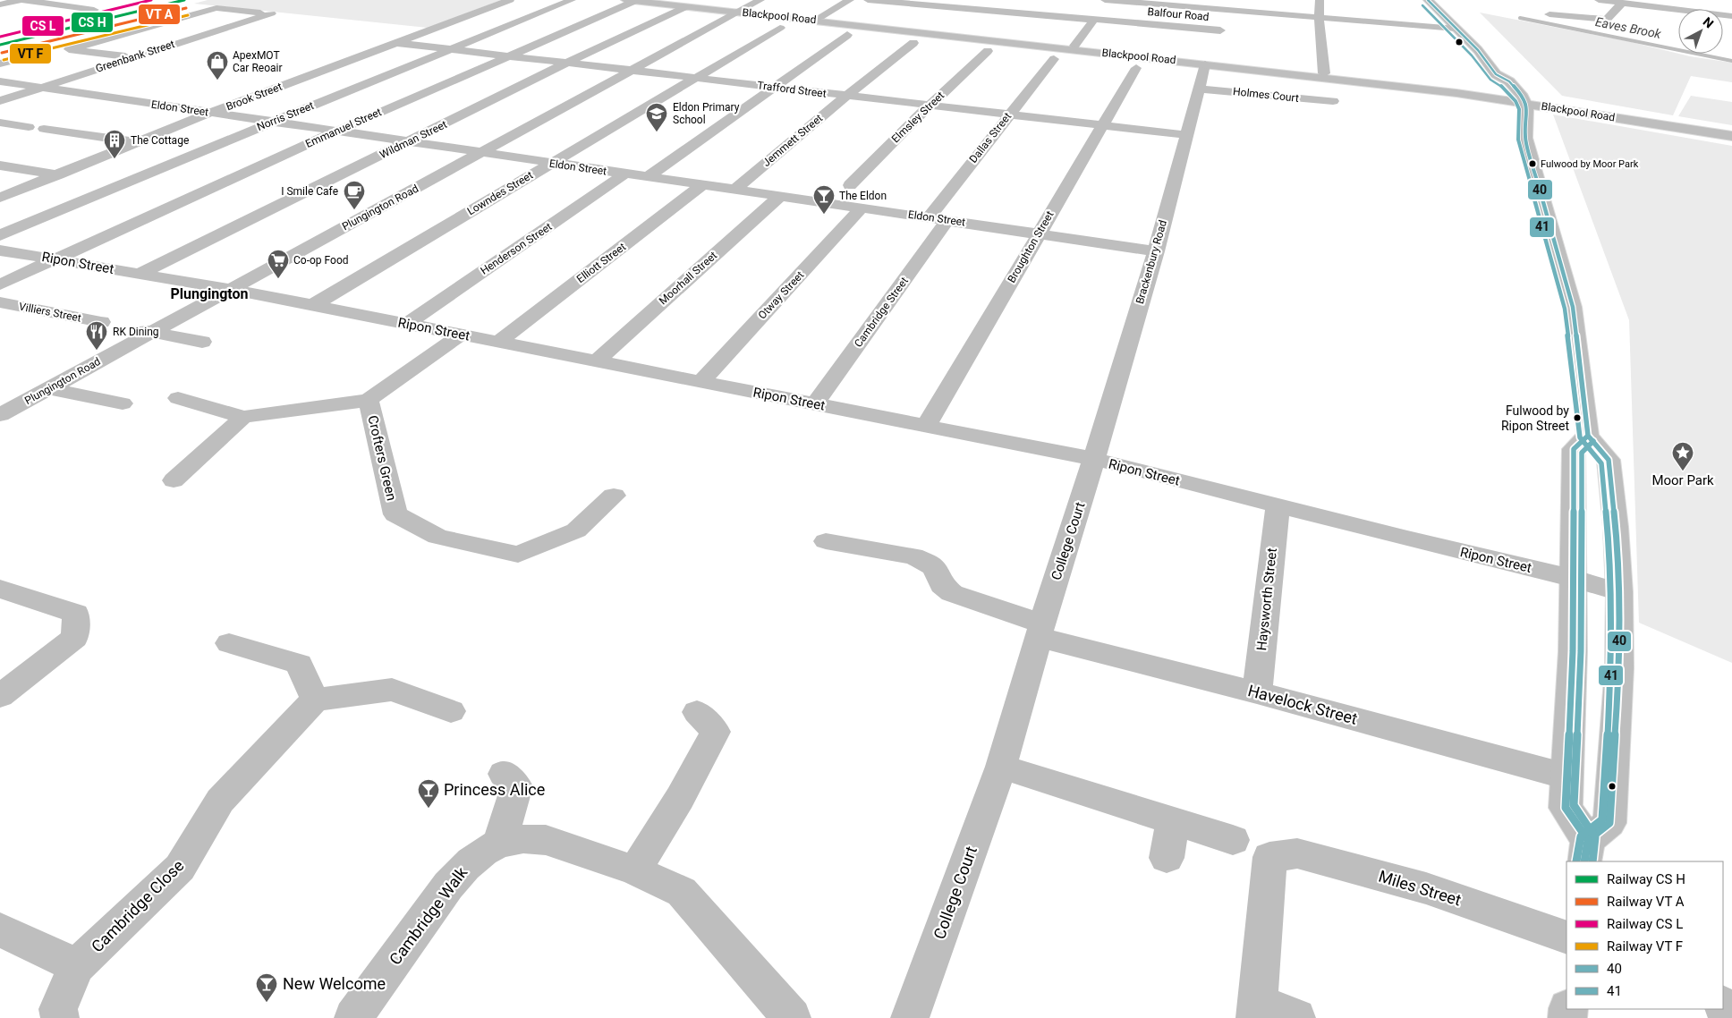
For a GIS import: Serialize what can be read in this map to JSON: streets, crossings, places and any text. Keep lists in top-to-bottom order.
{
  "streets": {
    "main road": [
      "Balfour Road",
      "Blackpool Road",
      "Greenbank Street",
      "Trafford Street",
      "Holmes Court",
      "Brook Street",
      "Eldon Street",
      "Norris Street",
      "Elmsley Street",
      "Emmanuel Street",
      "Dallas Street",
      "Wildman Street",
      "Jemmett Street",
      "Lowndes Street",
      "Plungington Road",
      "Broughton Street",
      "Henderson Street",
      "Brackenbury Road",
      "Ripon Street",
      "Elliott Street",
      "Moorhall Street",
      "Otway Street",
      "Villiers Street",
      "Cambridge Street",
      "Crofters Green",
      "College Court",
      "Haysworth Street",
      "Havelock Street",
      "Miles Street",
      "Cambridge Close",
      "Cambridge Walk"
    ]
  },
  "crossings": [
    ["Blackpool Road", "Holmes Court"],
    ["Blackpool Road", "Emmanuel Street"],
    ["Blackpool Road", "Wildman Street"],
    ["Blackpool Road", "Plungington Road"],
    ["Blackpool Road", "Brackenbury Road"],
    ["Greenbank Street", "Eldon Street"],
    ["Trafford Street", "Brook Street"],
    ["Trafford Street", "Norris Street"],
    ["Trafford Street", "Elmsley Street"],
    ["Trafford Street", "Emmanuel Street"],
    ["Trafford Street", "Dallas Street"],
    ["Trafford Street", "Wildman Street"],
    ["Trafford Street", "Jemmett Street"],
    ["Trafford Street", "Lowndes Street"],
    ["Trafford Street", "Plungington Road"],
    ["Trafford Street", "Broughton Street"],
    ["Trafford Street", "Brackenbury Road"],
    ["Holmes Court", "Brackenbury Road"],
    ["Brook Street", "Eldon Street"],
    ["Eldon Street", "Norris Street"],
    ["Eldon Street", "Emmanuel Street"],
    ["Eldon Street", "Dallas Street"],
    ["Eldon Street", "Wildman Street"],
    ["Eldon Street", "Jemmett Street"],
    ["Eldon Street", "Lowndes Street"],
    ["Eldon Street", "Plungington Road"],
    ["Eldon Street", "Broughton Street"],
    ["Eldon Street", "Henderson Street"],
    ["Eldon Street", "Brackenbury Road"],
    ["Eldon Street", "Elliott Street"],
    ["Eldon Street", "Moorhall Street"],
    ["Eldon Street", "Otway Street"],
    ["Eldon Street", "Cambridge Street"],
    ["Emmanuel Street", "Ripon Street"],
    ["Wildman Street", "Ripon Street"],
    ["Lowndes Street", "Ripon Street"],
    ["Plungington Road", "Ripon Street"],
    ["Broughton Street", "Ripon Street"],
    ["Henderson Street", "Ripon Street"],
    ["Brackenbury Road", "Ripon Street"],
    ["Brackenbury Road", "College Court"],
    ["Ripon Street", "Elliott Street"],
    ["Ripon Street", "Moorhall Street"],
    ["Ripon Street", "Otway Street"],
    ["Ripon Street", "Cambridge Street"],
    ["Ripon Street", "Crofters Green"],
    ["Ripon Street", "College Court"],
    ["Ripon Street", "Haysworth Street"],
    ["College Court", "Havelock Street"],
    ["Haysworth Street", "Havelock Street"]
  ],
  "districts": ["Plungington"],
  "water": ["Eaves Brook"],
  "places": {
    "shop": ["ApexMOT Car Reoair"],
    "school or university": ["Eldon Primary School"],
    "building": ["The Cottage"],
    "other": ["Fulwood by Moor Park", "Fulwood by Ripon Street"],
    "cafe": ["I Smile Cafe"],
    "bar": ["The Eldon", "Princess Alice", "New Welcome"],
    "supermarket": ["Co-op Food"],
    "restaurant": ["RK Dining"],
    "place": ["Moor Park"]
  },
  "lines": ["transit line 40", "transit line 41"],
  "legend": [
    "Railway CS H",
    "Railway VT A",
    "Railway CS L",
    "Railway VT F",
    "40",
    "41"
  ],
  "north": "top right"
}
